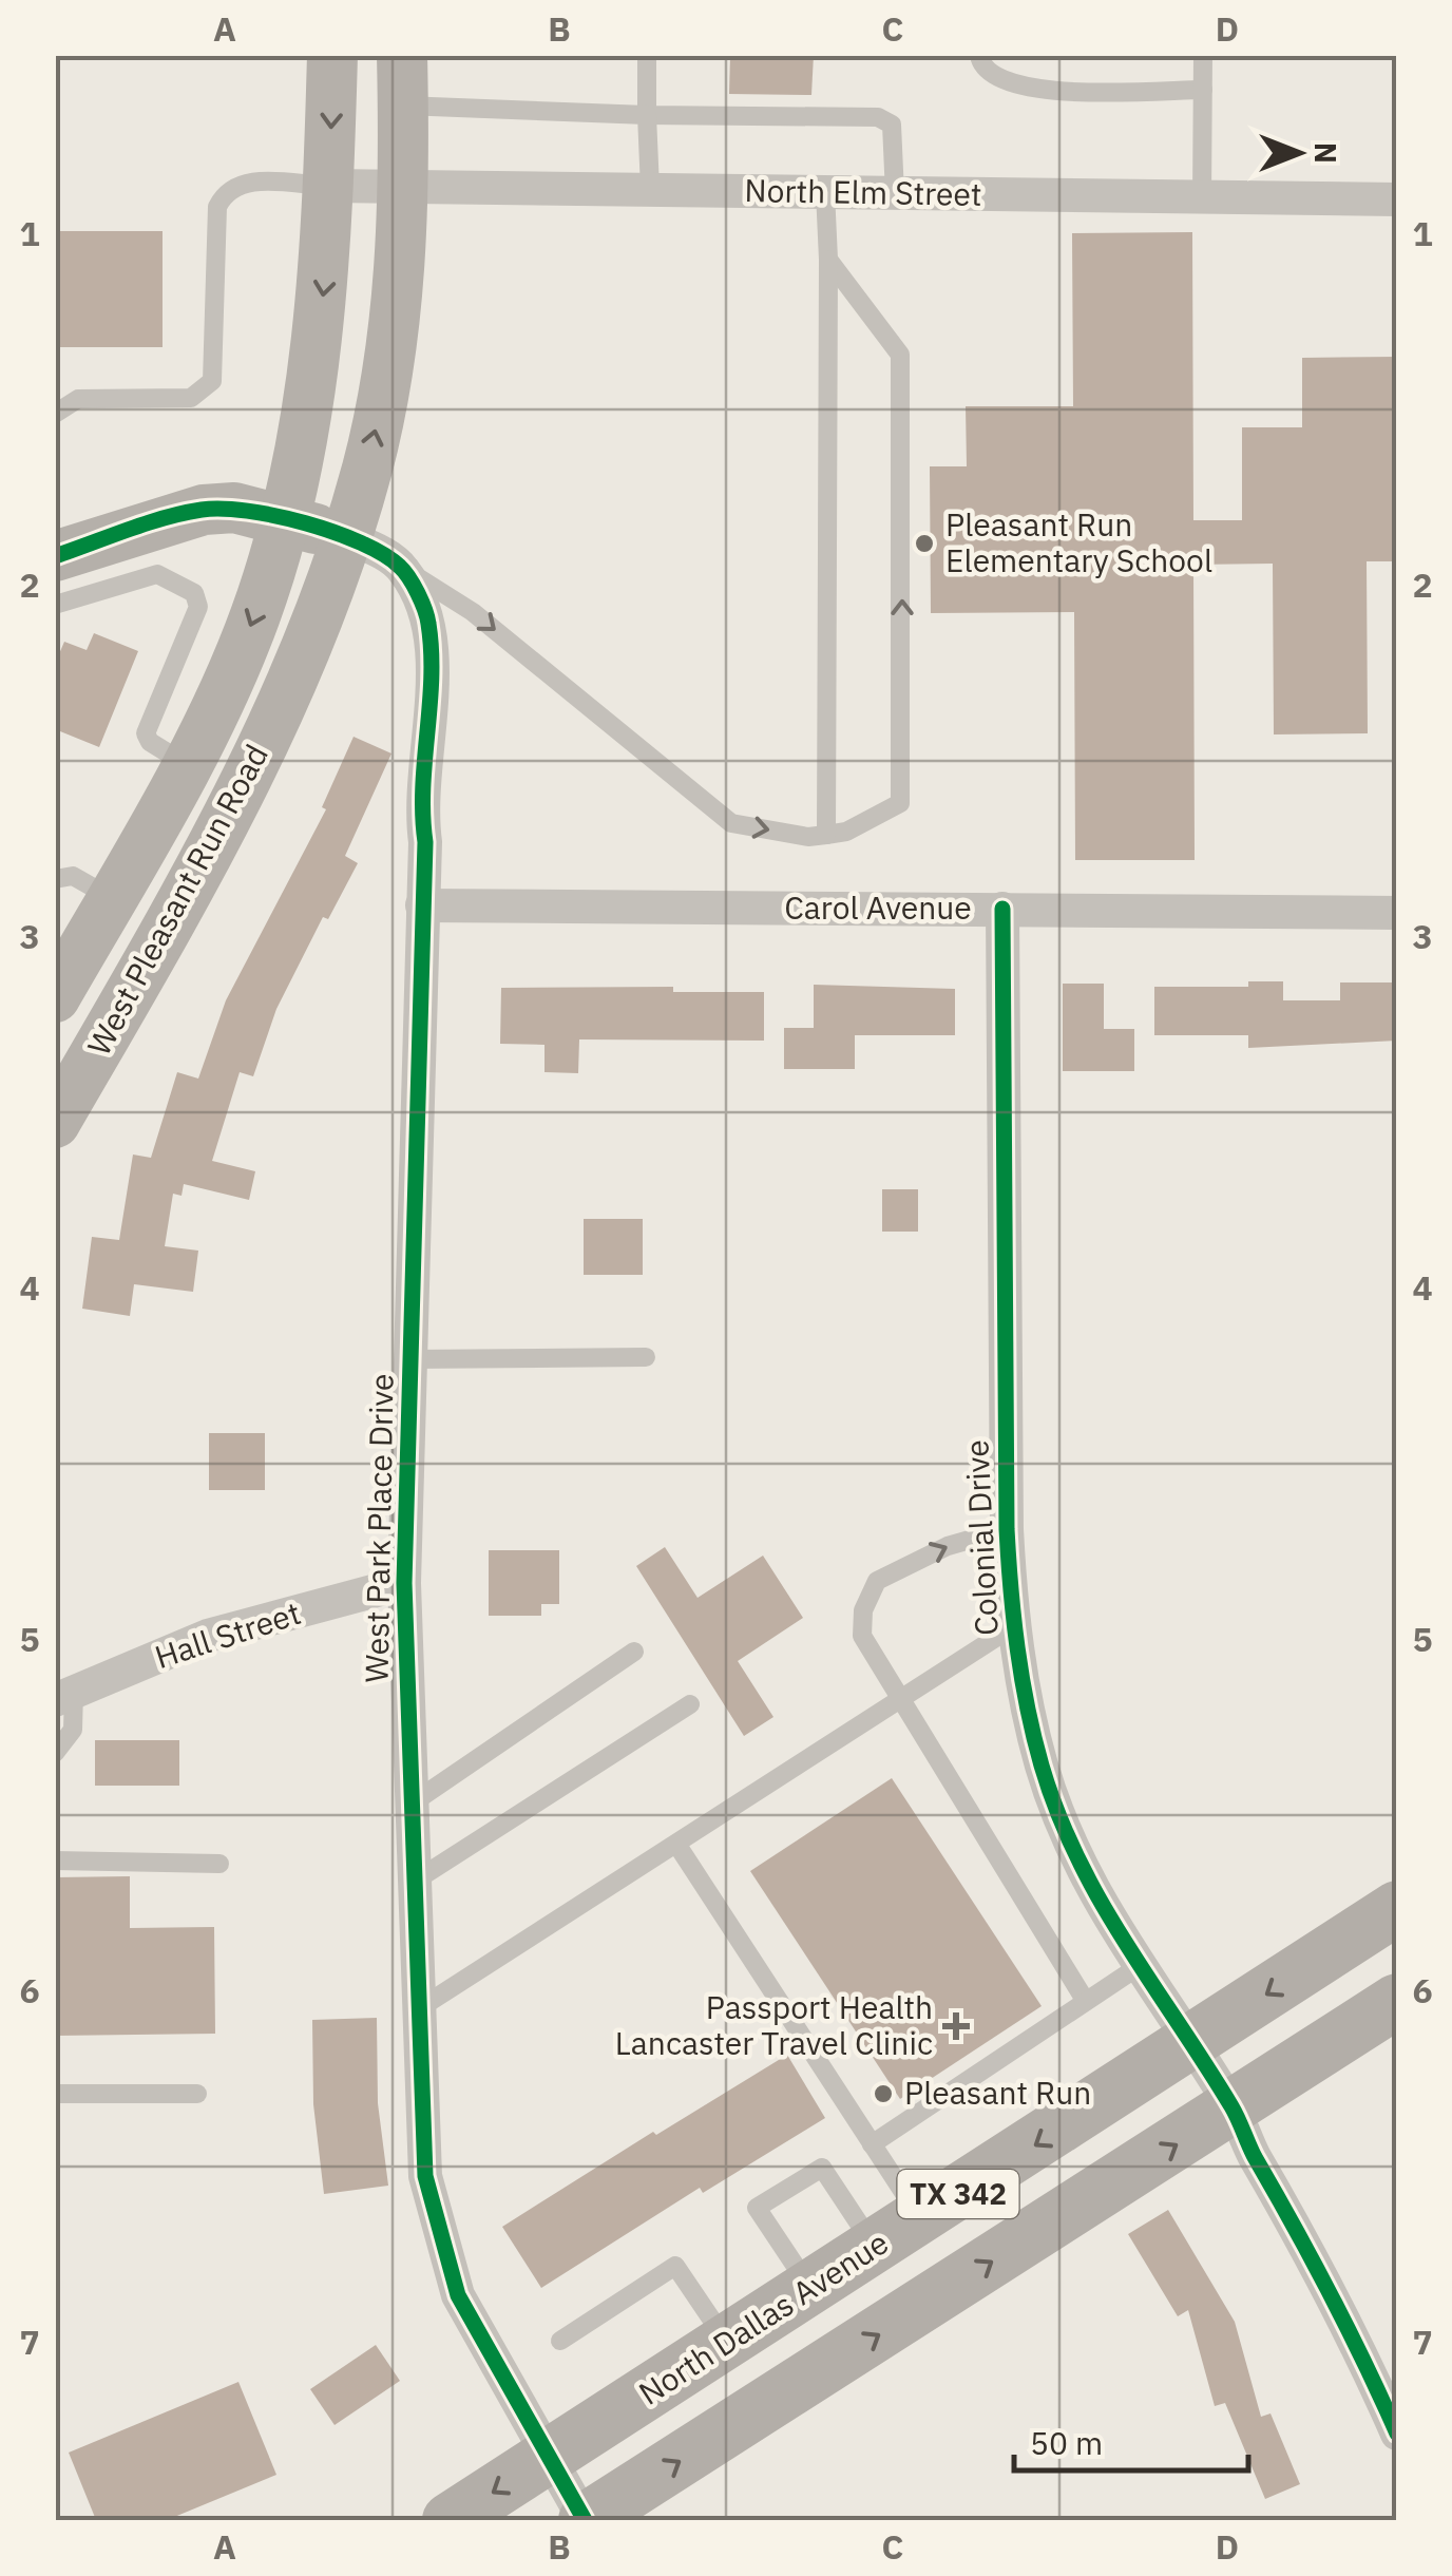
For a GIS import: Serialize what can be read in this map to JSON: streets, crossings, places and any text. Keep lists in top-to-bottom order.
{
  "streets": {
    "main road": ["West Pleasant Run Road", "TX 342", "North Dallas Avenue"],
    "street": [
      "North Elm Street",
      "Carol Avenue",
      "West Park Place Drive",
      "Colonial Drive",
      "Hall Street"
    ]
  },
  "crossings": [
    ["North Elm Street", "West Pleasant Run Road"],
    ["Carol Avenue", "West Park Place Drive"],
    ["Carol Avenue", "Colonial Drive"],
    ["West Park Place Drive", "Hall Street"],
    ["West Park Place Drive", "TX 342"],
    ["West Park Place Drive", "North Dallas Avenue"],
    ["Colonial Drive", "TX 342"],
    ["Colonial Drive", "North Dallas Avenue"]
  ],
  "places": {
    "other": ["Pleasant Run Elementary School", "Pleasant Run"],
    "health": ["Passport Health Lancaster Travel Clinic"]
  },
  "scale_bar": "50 m",
  "north": "right",
  "grid": {
    "columns": [
      "A",
      "B",
      "C",
      "D"
    ],
    "rows": [
      "1",
      "2",
      "3",
      "4",
      "5",
      "6",
      "7"
    ]
  }
}
